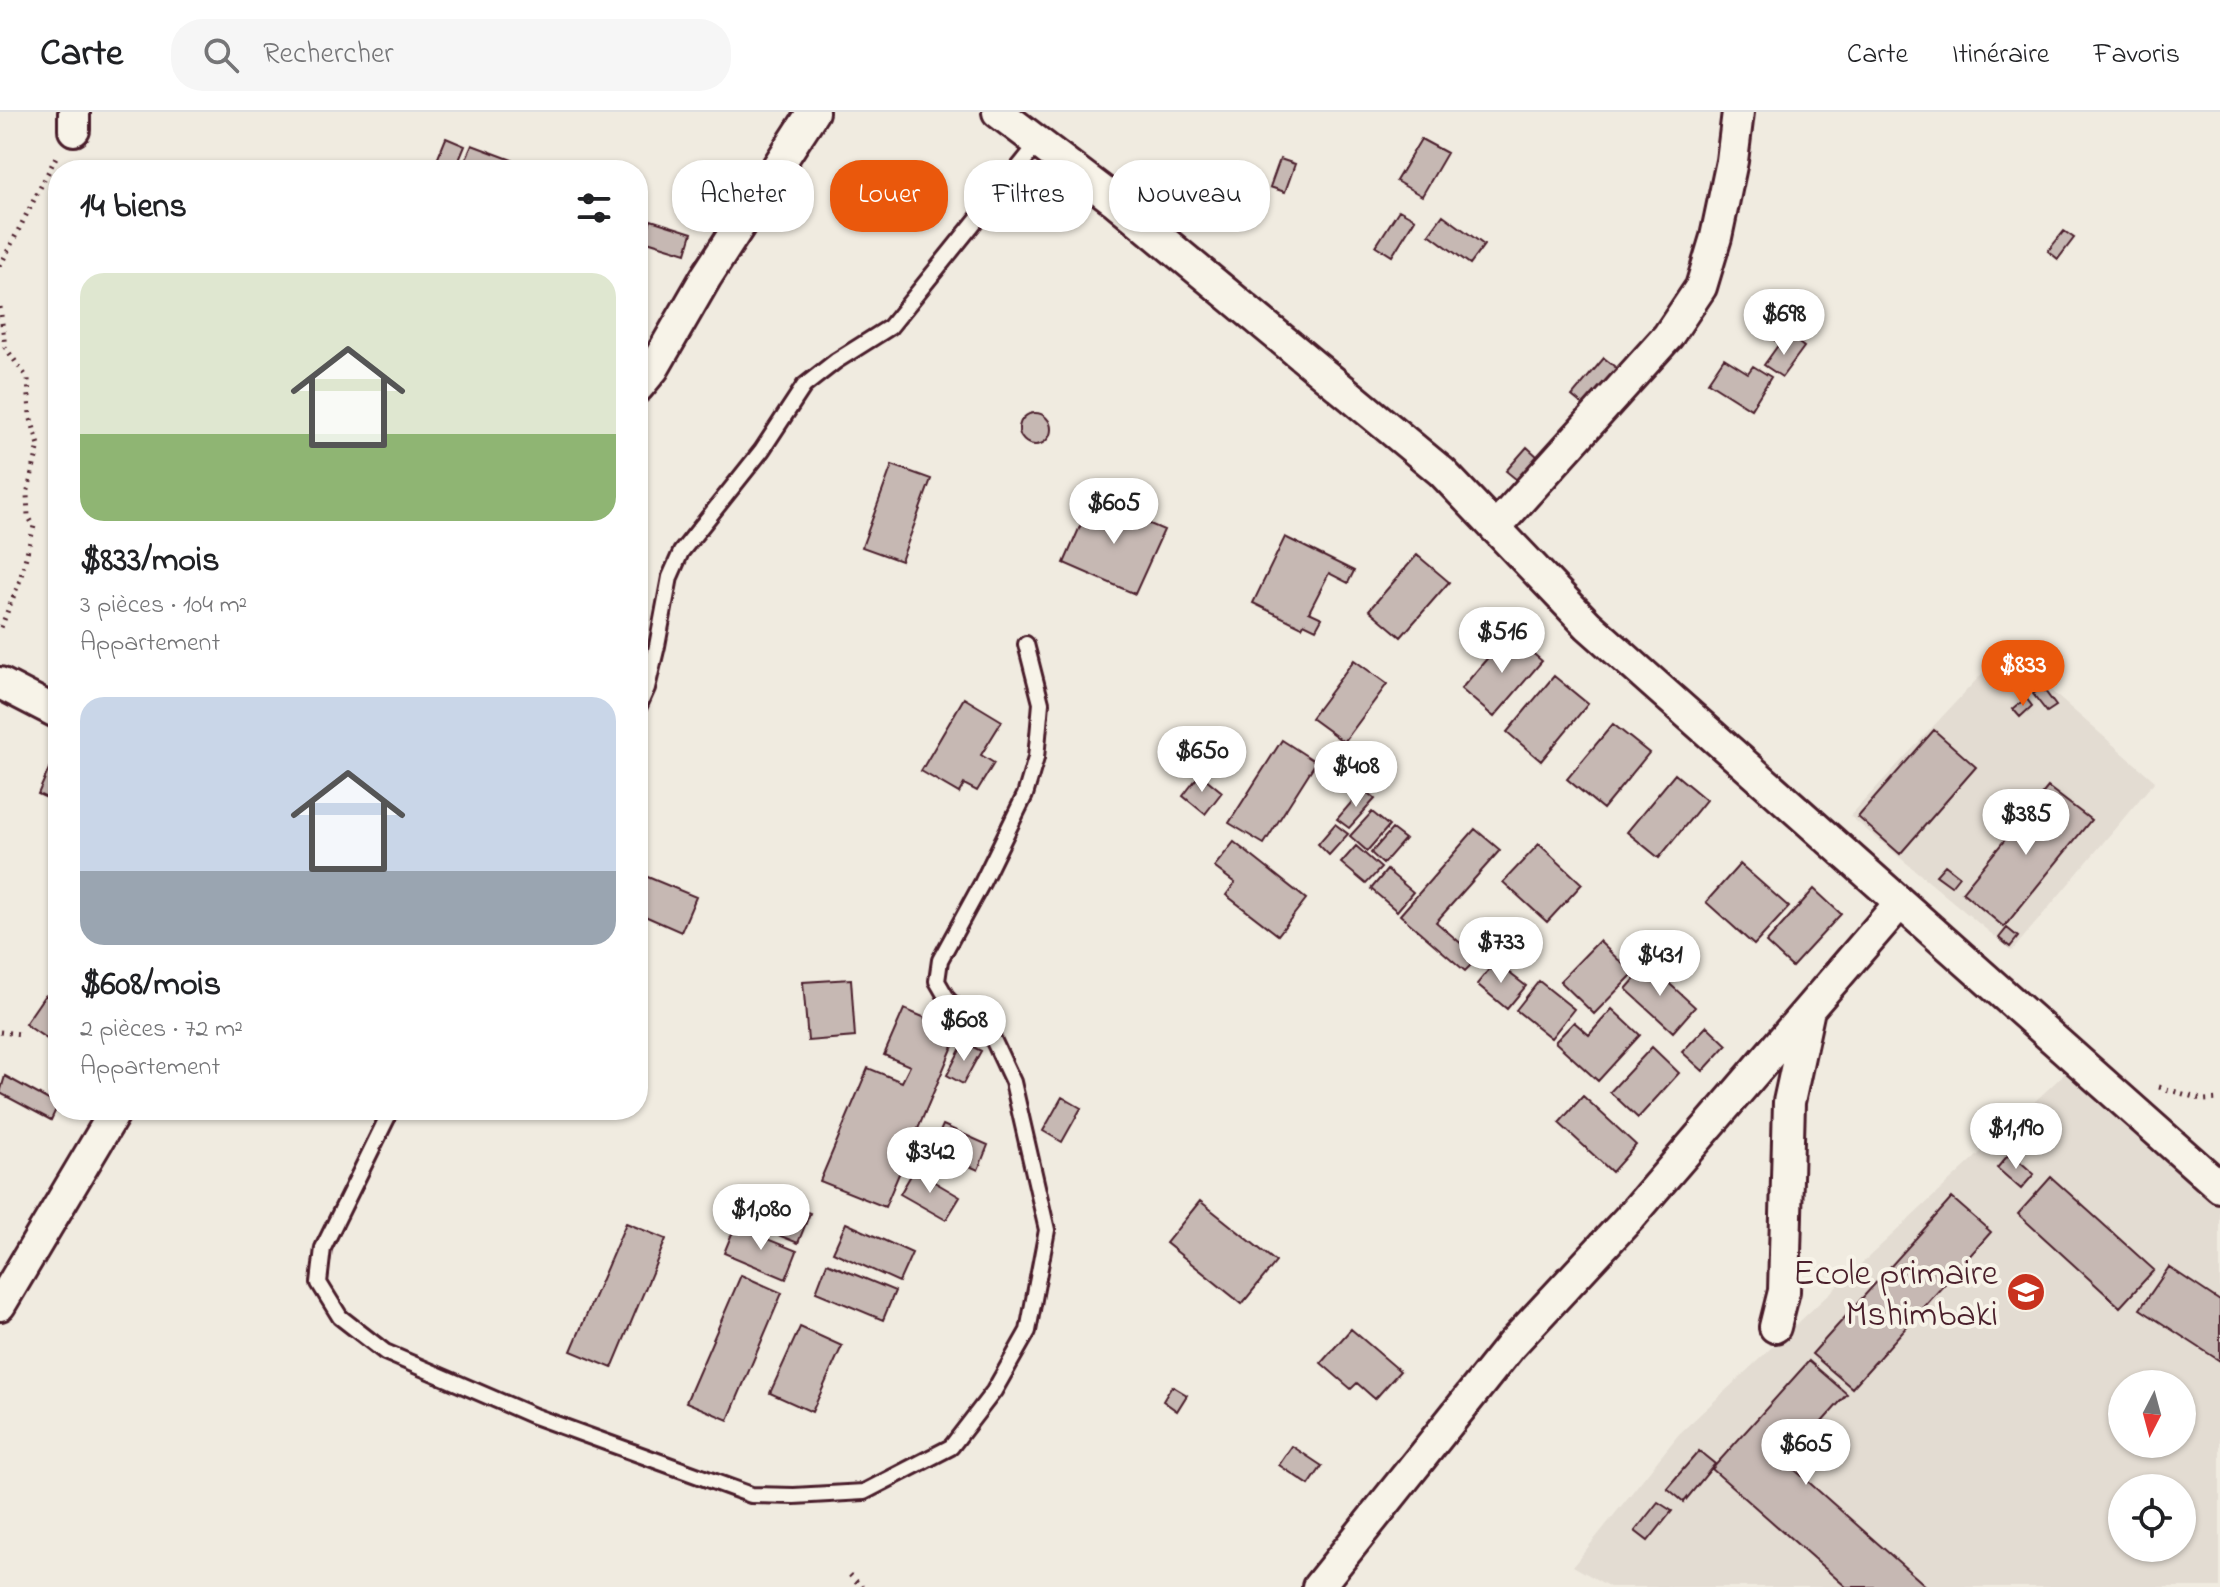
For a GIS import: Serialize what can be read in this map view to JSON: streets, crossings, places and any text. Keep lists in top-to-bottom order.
{
  "places": {
    "school or university": ["Ecole primaire Mshimbaki"]
  },
  "north": "bottom",
  "page": {
    "header": "Carte",
    "search": "Rechercher",
    "nav": ["Carte", "Itinéraire", "Favoris"],
    "chip": [
      "Acheter",
      "Louer",
      "Filtres",
      "Nouveau"
    ],
    "heading": "14 biens",
    "list": [
      {
        "name": "$833/mois",
        "note": "3 pièces · 104 m² · Appartement"
      },
      {
        "name": "$608/mois",
        "note": "2 pièces · 72 m² · Appartement"
      }
    ],
    "price": [
      "$698",
      "$605",
      "$516",
      "$833",
      "$650",
      "$408",
      "$385",
      "$733",
      "$431",
      "$608",
      "$1,190",
      "$342",
      "$1,080",
      "$605"
    ]
  }
}
